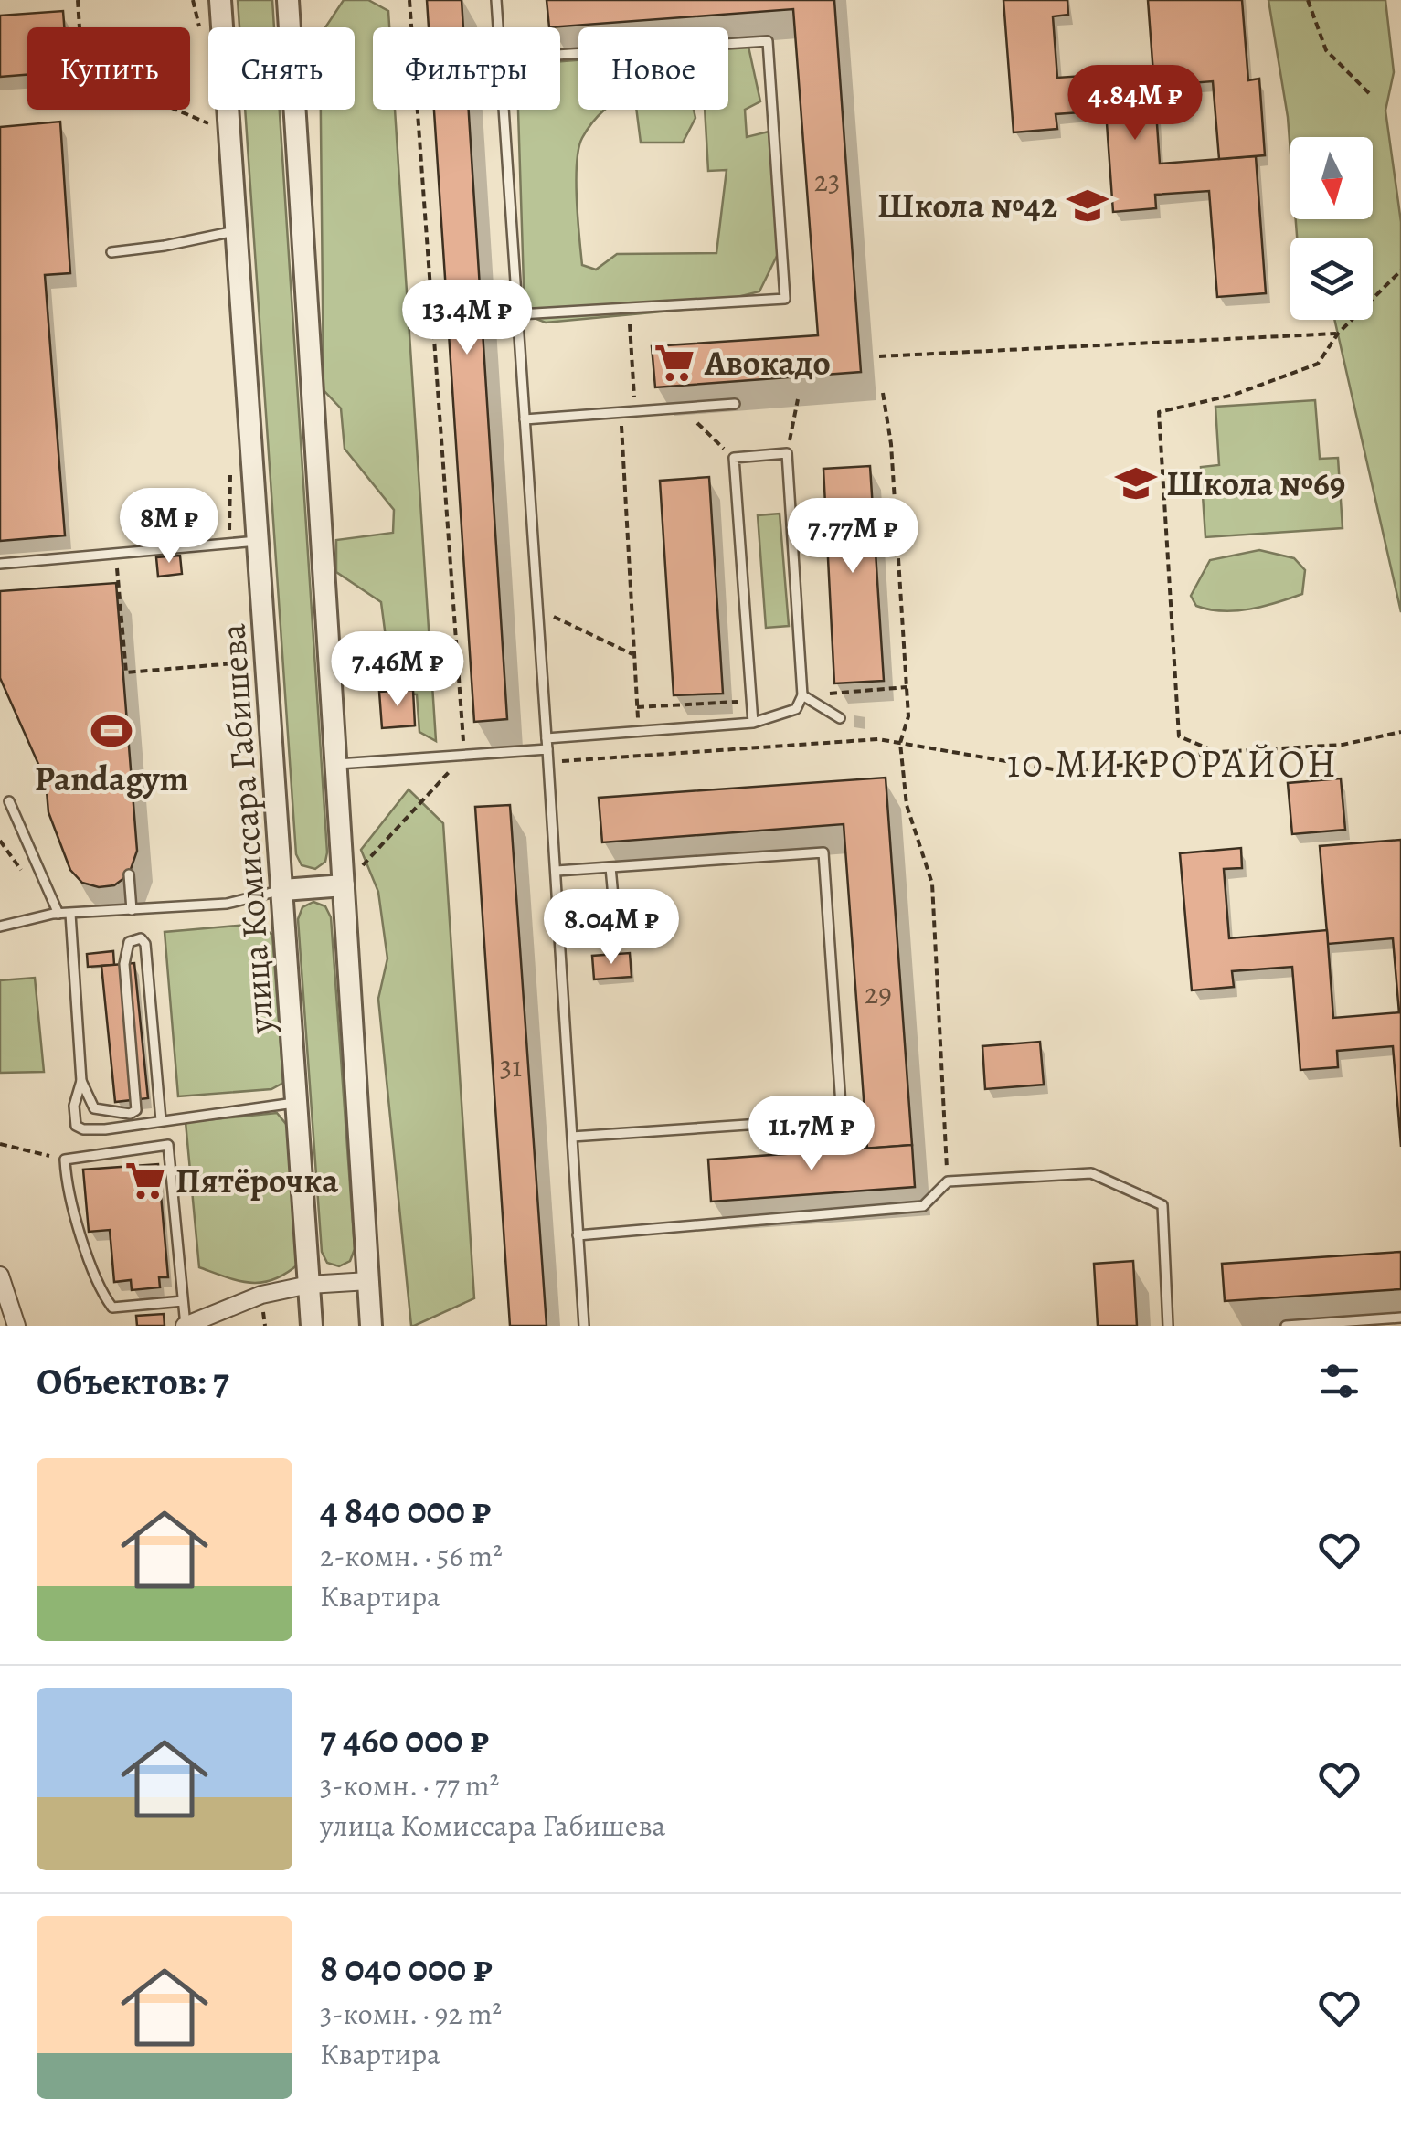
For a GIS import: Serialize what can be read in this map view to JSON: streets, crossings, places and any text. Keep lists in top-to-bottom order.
{
  "streets": {
    "street": ["улица Комиссара Габишева"]
  },
  "districts": ["10 МИКРОРАЙОН"],
  "places": {
    "school or university": ["Школа №42", "Школа №69"],
    "supermarket": ["Авокадо", "Пятёрочка"],
    "sports": ["Pandagym"]
  },
  "house_numbers": ["23", "29", "31"],
  "north": "bottom",
  "page": {
    "chip": [
      "Купить",
      "Снять",
      "Фильтры",
      "Новое"
    ],
    "price": [
      "4.84M ₽",
      "13.4M ₽",
      "8M ₽",
      "7.77M ₽",
      "7.46M ₽",
      "8.04M ₽",
      "11.7M ₽"
    ],
    "heading": "Объектов: 7",
    "list": [
      {
        "name": "4 840 000 ₽",
        "note": "2-комн. · 56 m² · Квартира"
      },
      {
        "name": "7 460 000 ₽",
        "note": "3-комн. · 77 m² · улица Комиссара Габишева"
      },
      {
        "name": "8 040 000 ₽",
        "note": "3-комн. · 92 m² · Квартира"
      }
    ]
  }
}
